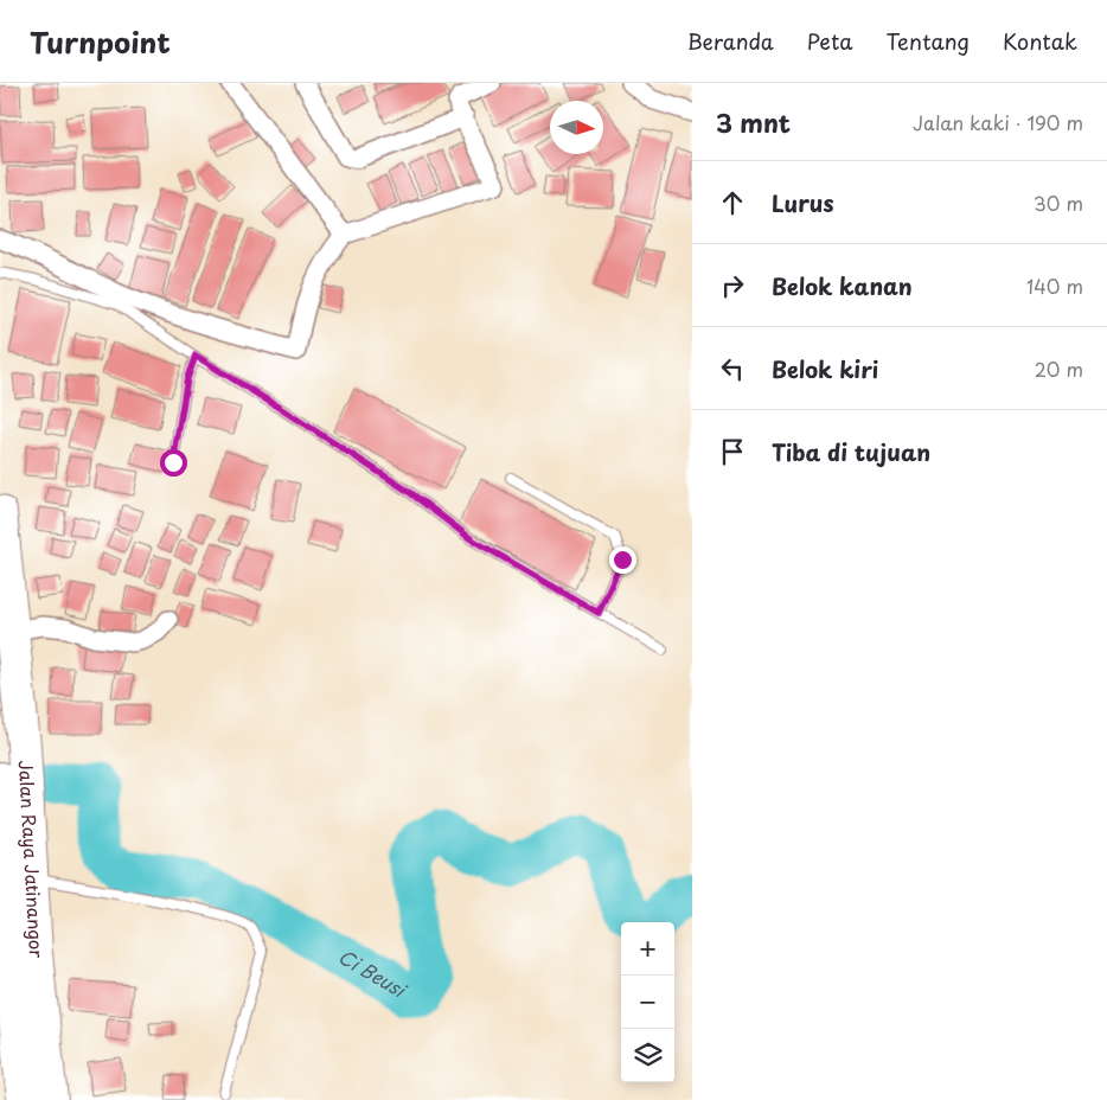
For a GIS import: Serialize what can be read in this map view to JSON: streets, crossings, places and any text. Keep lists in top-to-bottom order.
{
  "streets": {
    "highway": ["Jalan Raya Jatinangor"]
  },
  "water": ["Ci Beusi"],
  "north": "right",
  "page": {
    "header": "Turnpoint",
    "nav": [
      "Beranda",
      "Peta",
      "Tentang",
      "Kontak"
    ],
    "heading": ["3 mnt", "Jalan kaki · 190 m"],
    "list": [
      ["Lurus", "30 m"],
      ["Belok kanan", "140 m"],
      ["Belok kiri", "20 m"],
      "Tiba di tujuan"
    ],
    "map_buttons": ["+", "−"]
  }
}
